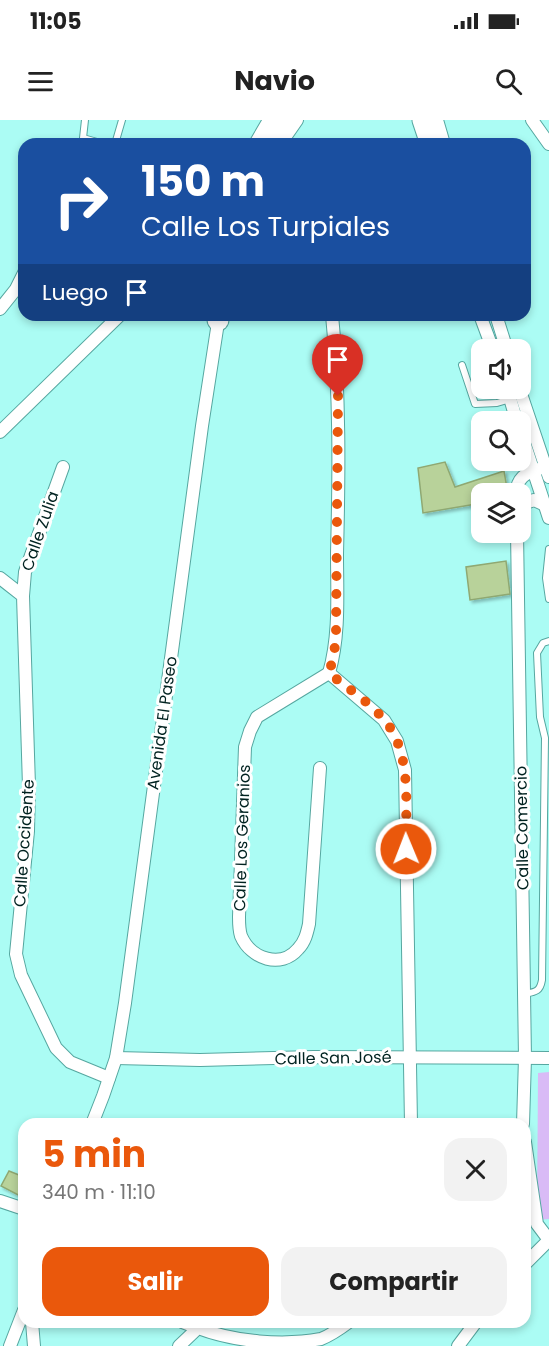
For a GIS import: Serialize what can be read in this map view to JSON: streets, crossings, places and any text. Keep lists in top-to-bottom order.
{
  "streets": {
    "street": [
      "Calle Zulia",
      "Avenida El Paseo",
      "Calle Comercio",
      "Calle Los Geranios",
      "Calle Occidente",
      "Calle San José"
    ]
  },
  "crossings": [
    ["Calle Zulia", "Calle Occidente"],
    ["Avenida El Paseo", "Calle Occidente"],
    ["Avenida El Paseo", "Calle San José"],
    ["Calle Comercio", "Calle San José"]
  ],
  "page": {
    "status": "11:05",
    "header": "Navio",
    "turn": ["150 m", "Calle Los Turpiales"],
    "then": "Luego",
    "heading": ["5 min", "340 m · 11:10"],
    "buttons": ["Salir", "Compartir"]
  }
}
